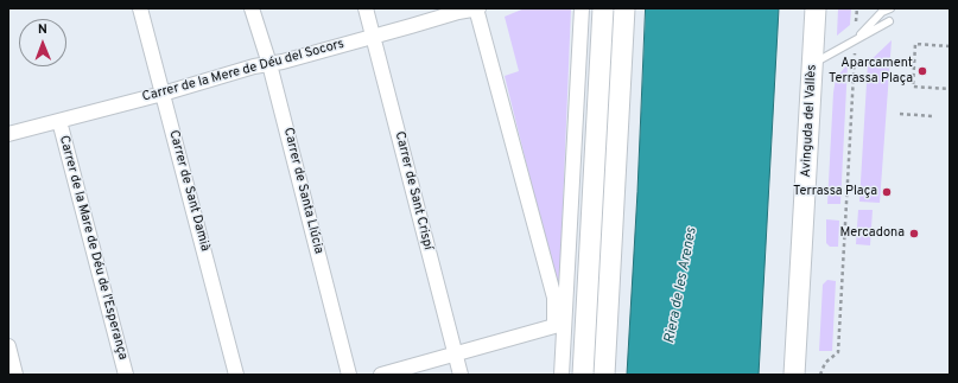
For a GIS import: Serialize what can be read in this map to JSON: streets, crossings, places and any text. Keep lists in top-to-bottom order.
{
  "streets": {
    "main road": ["Avinguda del Vallès"],
    "street": [
      "Carrer de la Mere de Déu del Socors",
      "Carrer de Sant Damià",
      "Carrer de Santa Llúcia",
      "Carrer de Sant Crispí",
      "Carrer de la Mare de Déu de l'Esperança"
    ]
  },
  "crossings": [
    ["Carrer de la Mere de Déu del Socors", "Carrer de Sant Damià"],
    ["Carrer de la Mere de Déu del Socors", "Carrer de Santa Llúcia"],
    ["Carrer de la Mere de Déu del Socors", "Carrer de Sant Crispí"],
    ["Carrer de la Mere de Déu del Socors", "Carrer de la Mare de Déu de l'Esperança"]
  ],
  "water": ["Riera de les Arenes"],
  "places": ["Aparcament Terrassa Plaça", "Terrassa Plaça", "Mercadona"],
  "north": "top"
}
